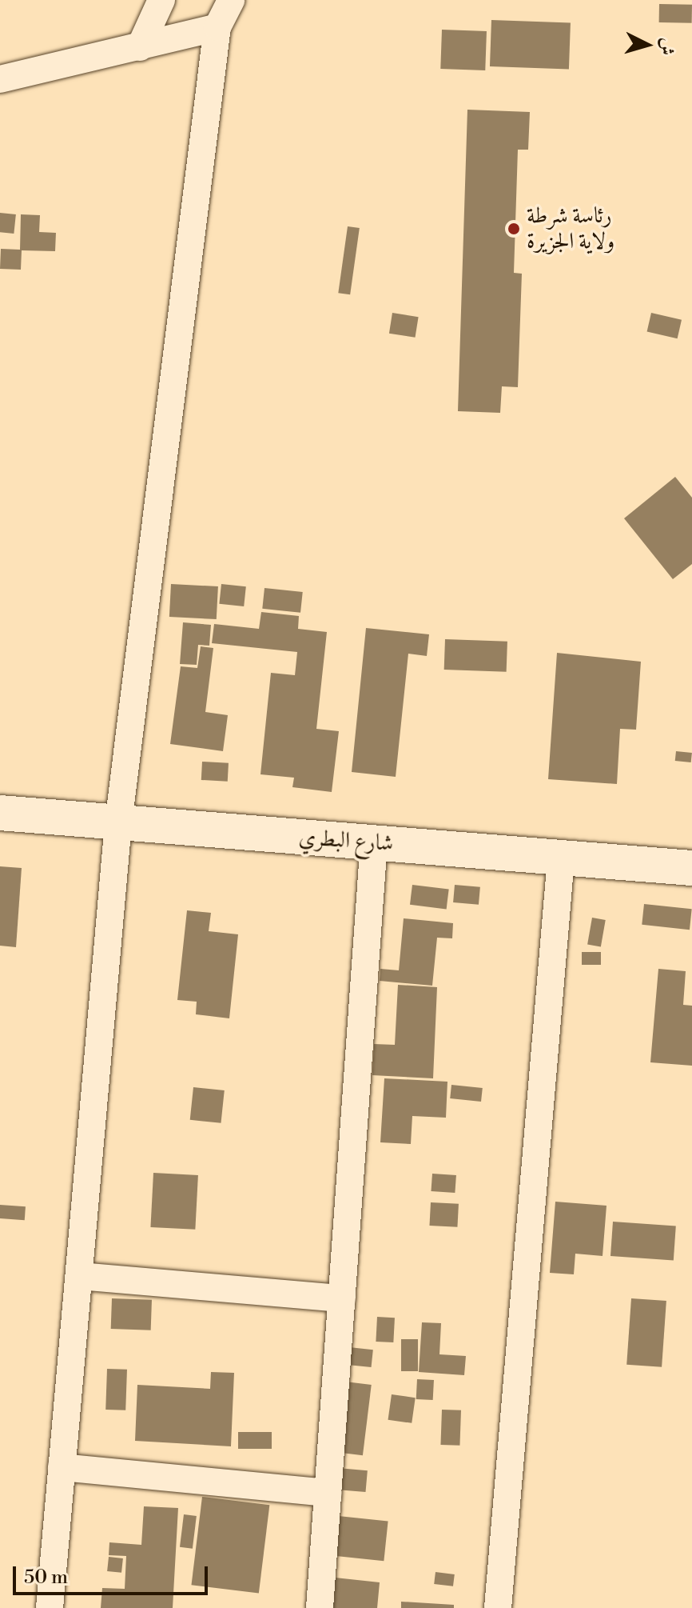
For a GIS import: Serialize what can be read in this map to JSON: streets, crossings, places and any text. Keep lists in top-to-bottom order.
{
  "streets": {
    "main road": ["شارع البطري"]
  },
  "places": ["رئاسة شرطة ولاية الجزيرة"],
  "scale_bar": "50 m",
  "north": "right"
}
